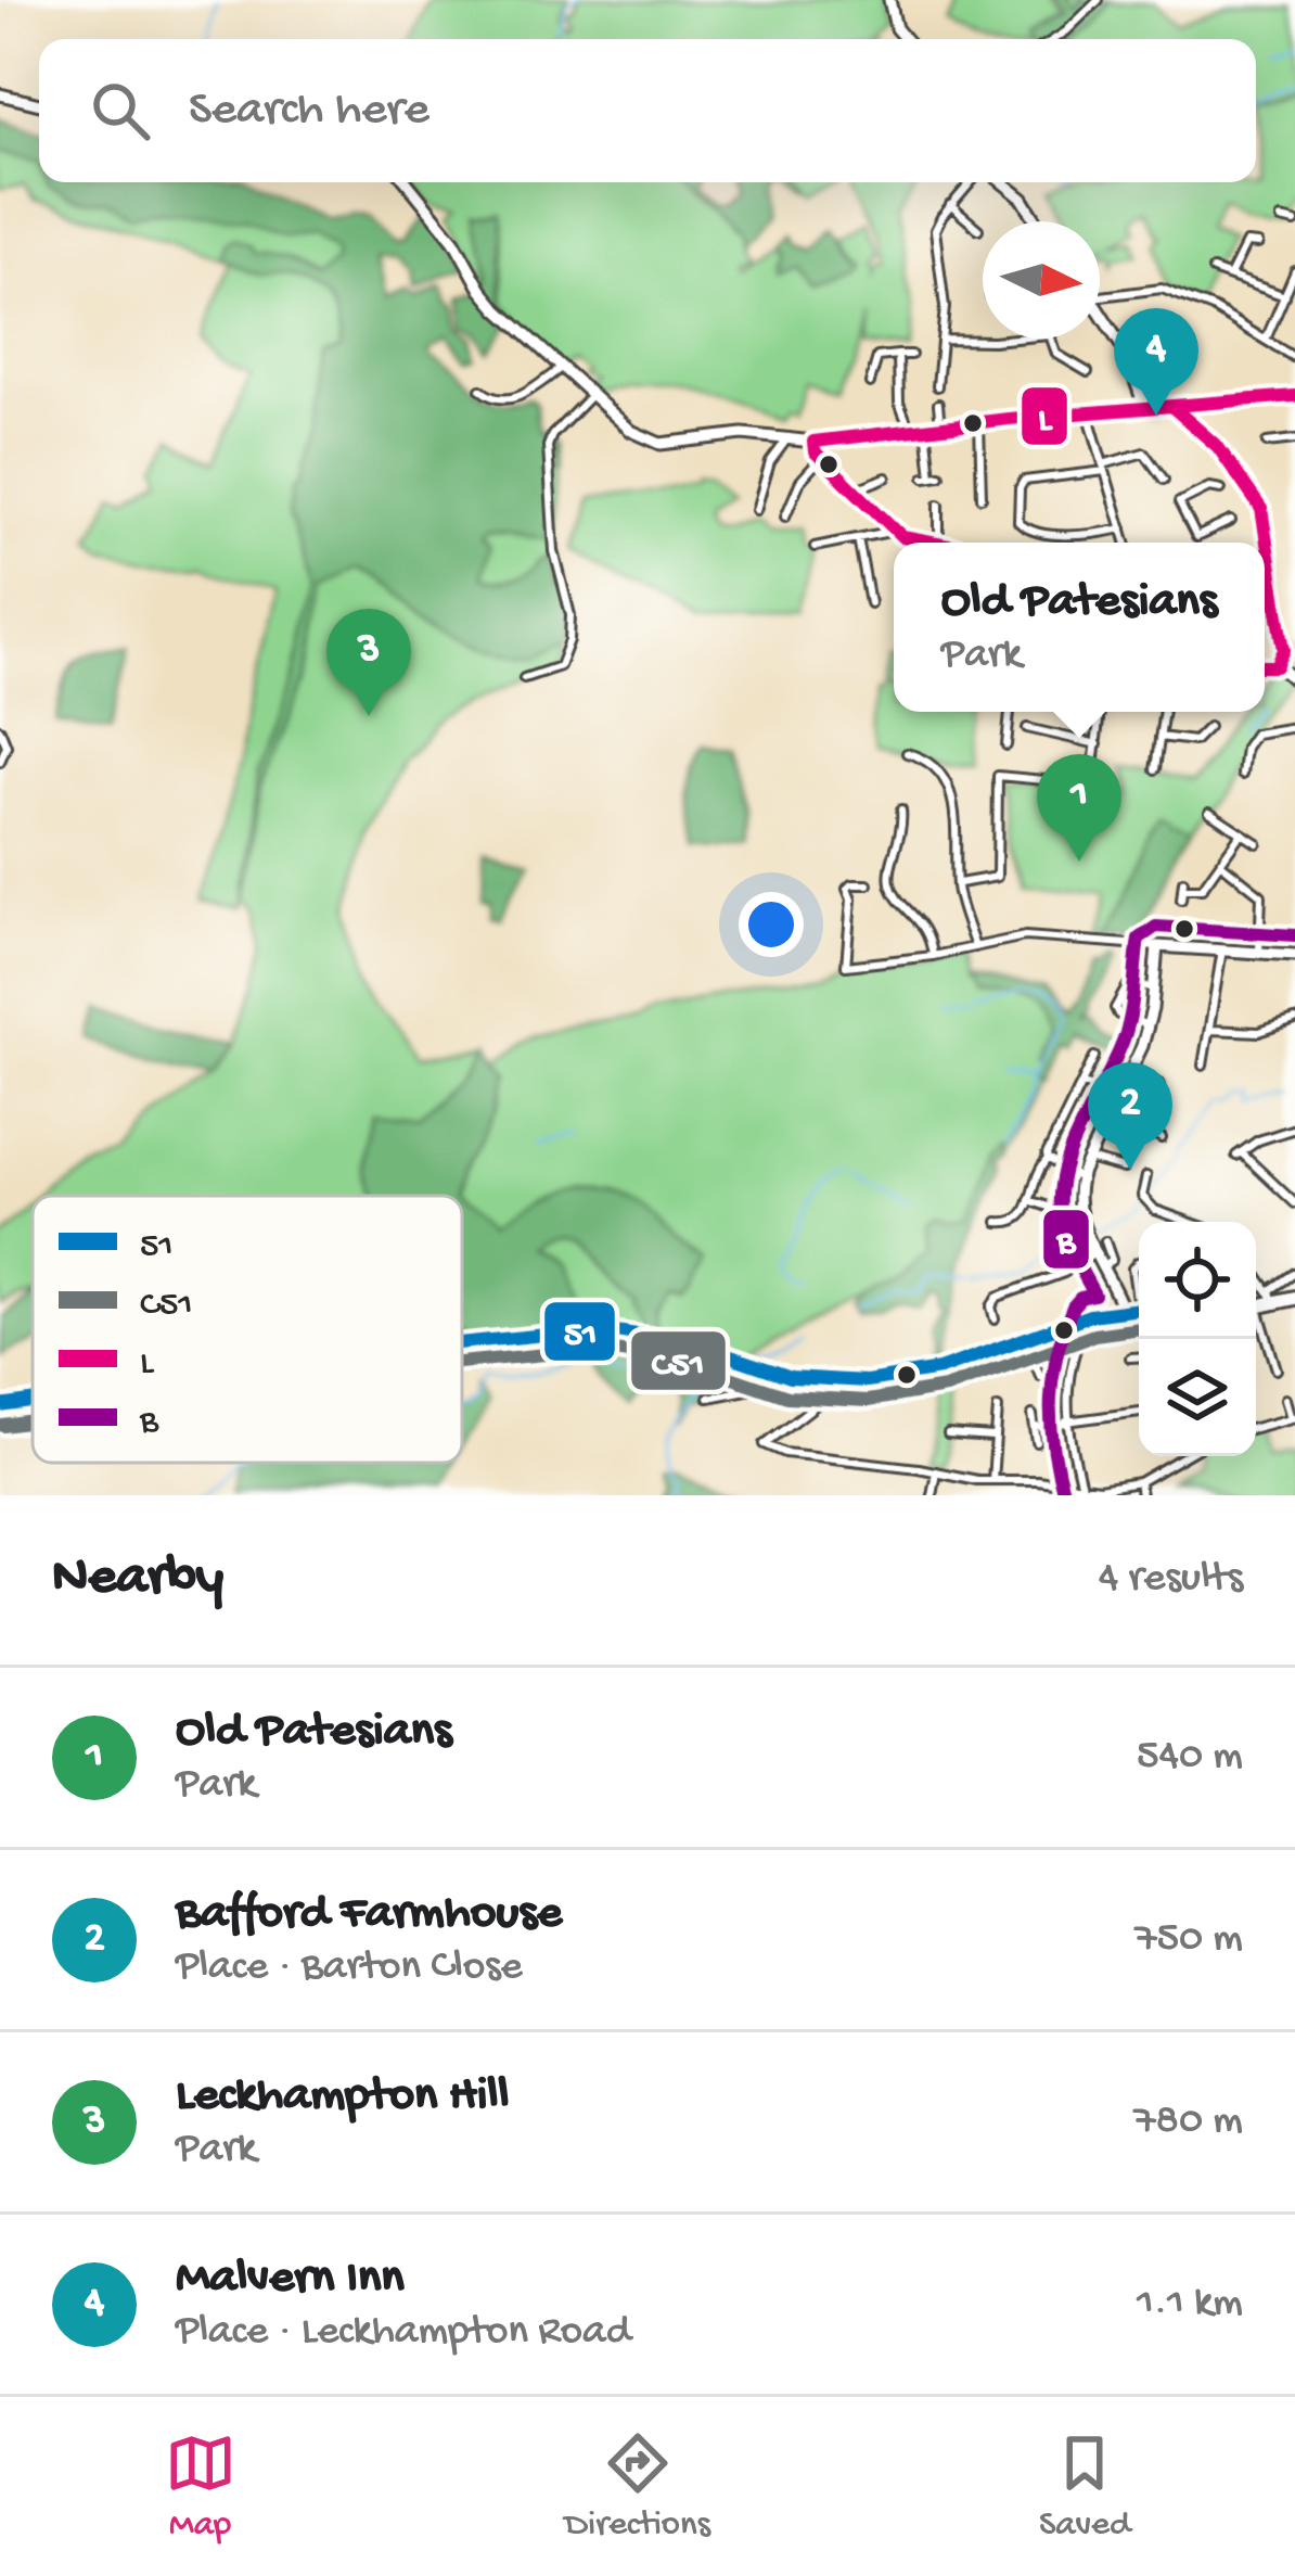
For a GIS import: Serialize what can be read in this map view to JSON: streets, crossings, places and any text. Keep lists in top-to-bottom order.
{
  "lines": [
    "transit line L",
    "transit line B",
    "transit line 51",
    "transit line C51"
  ],
  "legend": [
    "51",
    "C51",
    "L",
    "B"
  ],
  "north": "right",
  "page": {
    "search": "Search here",
    "pins": [
      "4",
      "3",
      "1",
      "2"
    ],
    "popup": ["Old Patesians", "Park"],
    "heading": ["Nearby", "4 results"],
    "list": [
      {
        "mark": "1",
        "name": "Old Patesians",
        "note": "Park",
        "value": "540 m"
      },
      {
        "mark": "2",
        "name": "Bafford Farmhouse",
        "note": "Place · Barton Close",
        "value": "750 m"
      },
      {
        "mark": "3",
        "name": "Leckhampton Hill",
        "note": "Park",
        "value": "780 m"
      },
      {
        "mark": "4",
        "name": "Malvern Inn",
        "note": "Place · Leckhampton Road",
        "value": "1.1 km"
      }
    ],
    "nav": ["Map", "Directions", "Saved"]
  }
}
